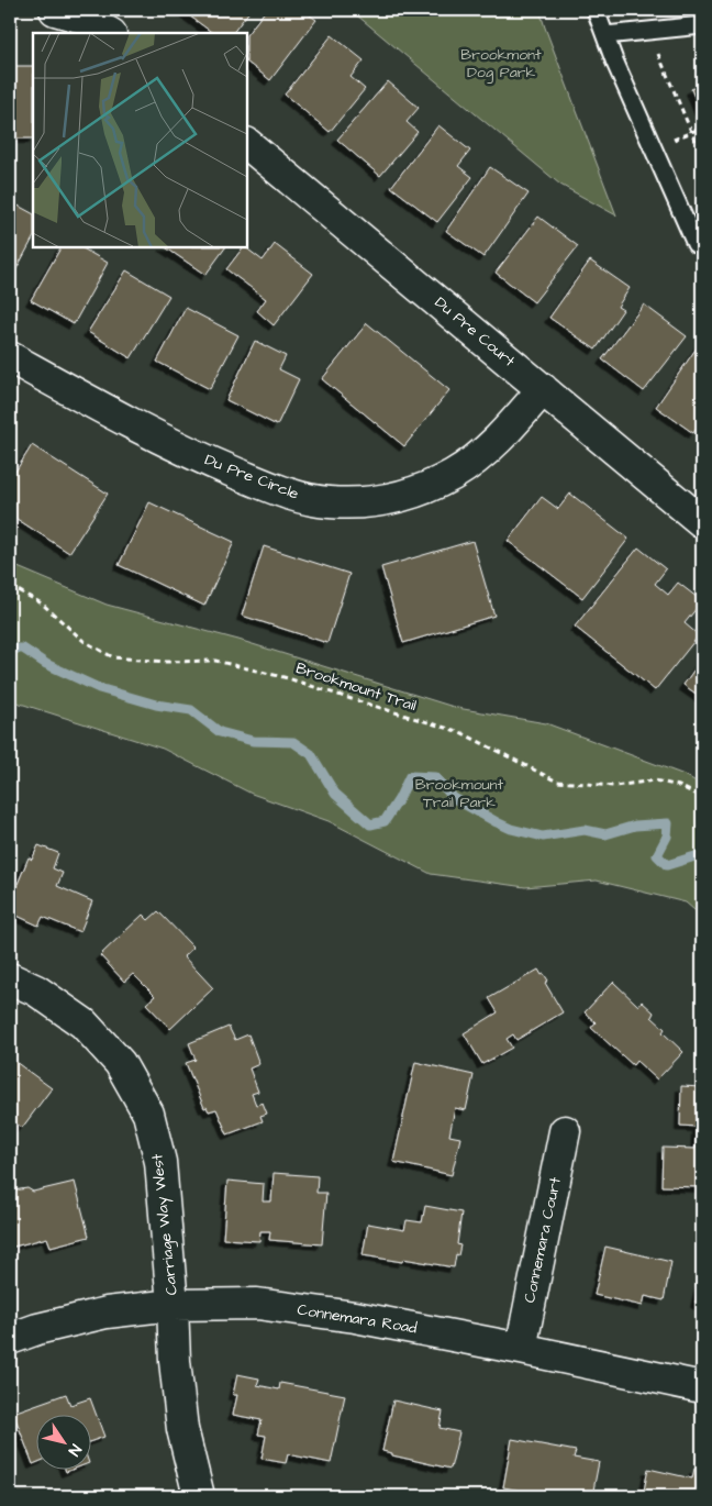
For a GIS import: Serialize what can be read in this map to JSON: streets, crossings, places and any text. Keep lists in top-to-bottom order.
{
  "streets": {
    "street": [
      "Du Pre Court",
      "Du Pre Circle",
      "Carriage Way West",
      "Connemara Court",
      "Connemara Road"
    ],
    "path": ["Brookmount Trail"]
  },
  "crossings": [
    ["Du Pre Court", "Du Pre Circle"],
    ["Carriage Way West", "Connemara Road"],
    ["Connemara Court", "Connemara Road"]
  ],
  "parks": ["Brookmont Dog Park", "Brookmount Trail Park"],
  "north": "bottom right"
}
